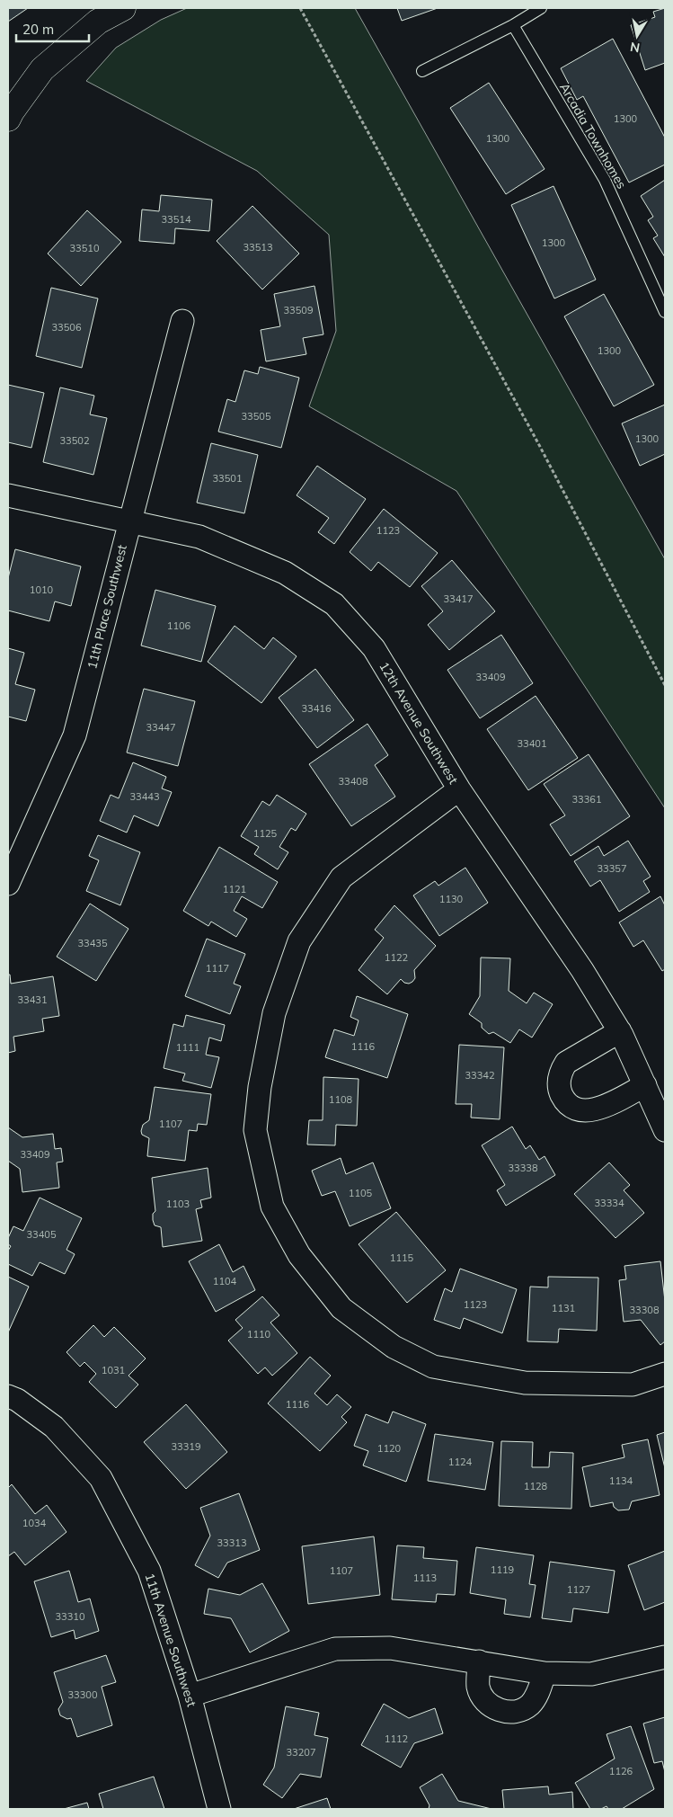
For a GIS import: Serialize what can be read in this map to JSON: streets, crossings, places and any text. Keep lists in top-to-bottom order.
{
  "streets": {
    "street": ["11th Place Southwest", "12th Avenue Southwest", "11th Avenue Southwest"],
    "lane": ["Arcadia Townhomes"]
  },
  "crossings": [
    ["11th Place Southwest", "12th Avenue Southwest"]
  ],
  "house_numbers": [
    "1300",
    "1300",
    "33514",
    "1300",
    "33513",
    "33510",
    "33509",
    "33506",
    "1300",
    "33505",
    "1300",
    "33502",
    "33501",
    "1123",
    "1010",
    "33417",
    "1106",
    "33409",
    "33416",
    "33447",
    "33401",
    "33408",
    "33443",
    "33361",
    "1125",
    "33357",
    "1121",
    "1130",
    "33435",
    "1122",
    "1117",
    "33431",
    "1116",
    "1111",
    "33342",
    "1108",
    "1107",
    "33409",
    "33338",
    "1105",
    "33334",
    "1103",
    "33405",
    "1115",
    "1104",
    "1123",
    "1131",
    "33308",
    "1110",
    "1031",
    "1116",
    "33319",
    "1120",
    "1124",
    "1134",
    "1128",
    "1034",
    "33313",
    "1119",
    "1107",
    "1113",
    "1127",
    "33310",
    "33300",
    "1112",
    "33207",
    "1126"
  ],
  "scale_bar": "20 m",
  "north": "bottom"
}
